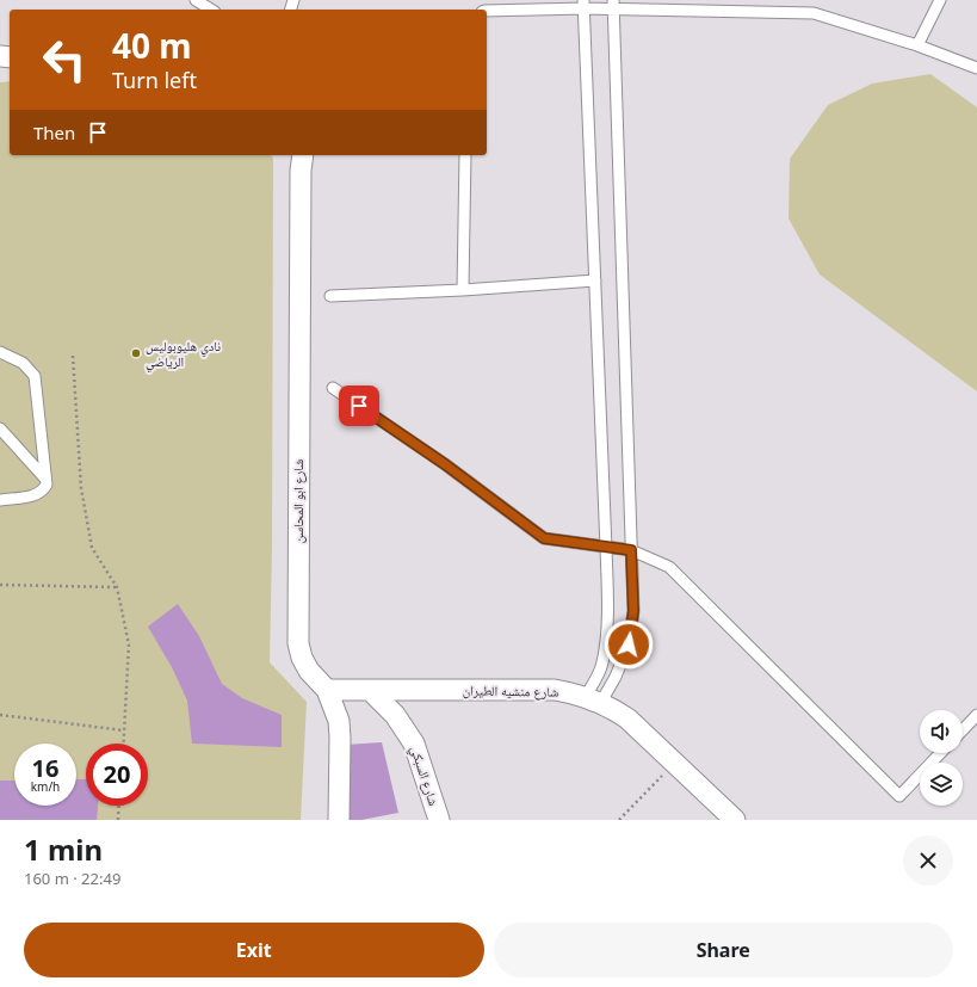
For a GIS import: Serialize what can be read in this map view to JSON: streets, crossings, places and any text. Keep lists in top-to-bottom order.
{
  "streets": {
    "street": ["شارع ابو المحاسن", "شارع منشيه الطيران", "شارع السبكي"]
  },
  "crossings": [
    ["شارع ابو المحاسن", "شارع منشيه الطيران"],
    ["شارع منشيه الطيران", "شارع السبكي"]
  ],
  "places": ["نادي هليوبوليس الرياضي"],
  "page": {
    "turn": ["40 m", "Turn left"],
    "then": "Then",
    "speed": "16 km/h",
    "limit": "20",
    "heading": ["1 min", "160 m · 22:49"],
    "buttons": ["Exit", "Share"]
  }
}
